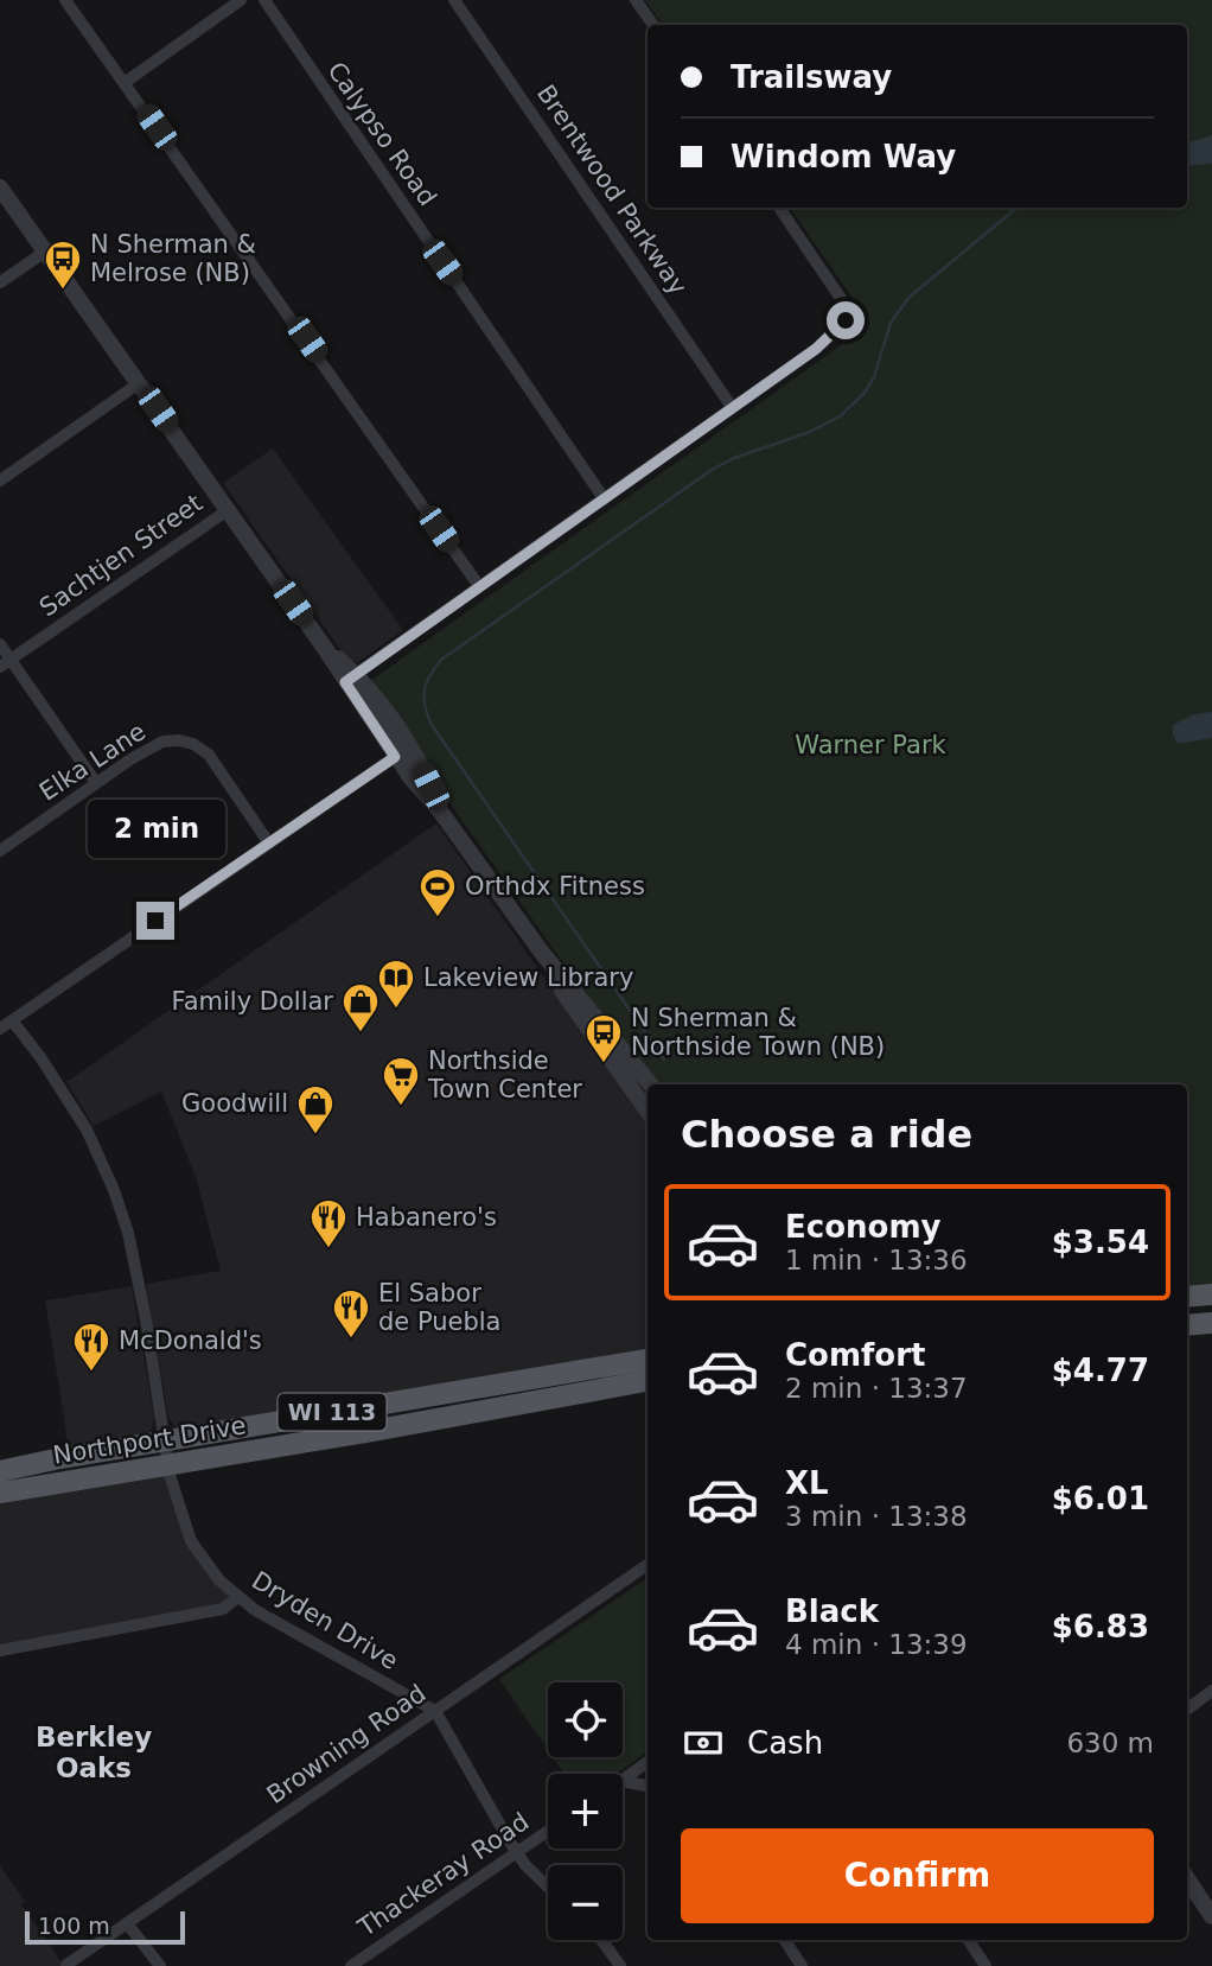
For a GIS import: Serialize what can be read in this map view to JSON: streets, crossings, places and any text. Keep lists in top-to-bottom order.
{
  "streets": {
    "main road": ["WI 113", "Northport Drive"],
    "street": [
      "Calypso Road",
      "Brentwood Parkway",
      "Sachtjen Street",
      "Elka Lane",
      "Dryden Drive",
      "Browning Road",
      "Thackeray Road"
    ]
  },
  "crossings": [
    ["Northport Drive", "Dryden Drive"],
    ["Dryden Drive", "Browning Road"]
  ],
  "districts": ["Berkley Oaks"],
  "parks": ["Warner Park"],
  "places": {
    "bus stop": ["N Sherman & Melrose (NB)", "N Sherman & Northside Town (NB)"],
    "sports": ["Orthdx Fitness"],
    "library": ["Lakeview Library"],
    "shop": ["Family Dollar", "Goodwill"],
    "supermarket": ["Northside Town Center"],
    "restaurant": ["Habanero's", "El Sabor de Puebla", "McDonald's"]
  },
  "scale_bar": "100 m",
  "page": {
    "banner": ["Trailsway", "Windom Way"],
    "bubble": "2 min",
    "heading": "Choose a ride",
    "list": [
      {
        "name": "Economy",
        "note": "1 min · 13:36",
        "value": "$3.54"
      },
      {
        "name": "Comfort",
        "note": "2 min · 13:37",
        "value": "$4.77"
      },
      {
        "name": "XL",
        "note": "3 min · 13:38",
        "value": "$6.01"
      },
      {
        "name": "Black",
        "note": "4 min · 13:39",
        "value": "$6.83"
      }
    ],
    "map_buttons": ["+", "−"],
    "pay": ["Cash", "630 m"],
    "buttons": "Confirm",
    "scale": "100 m"
  }
}
